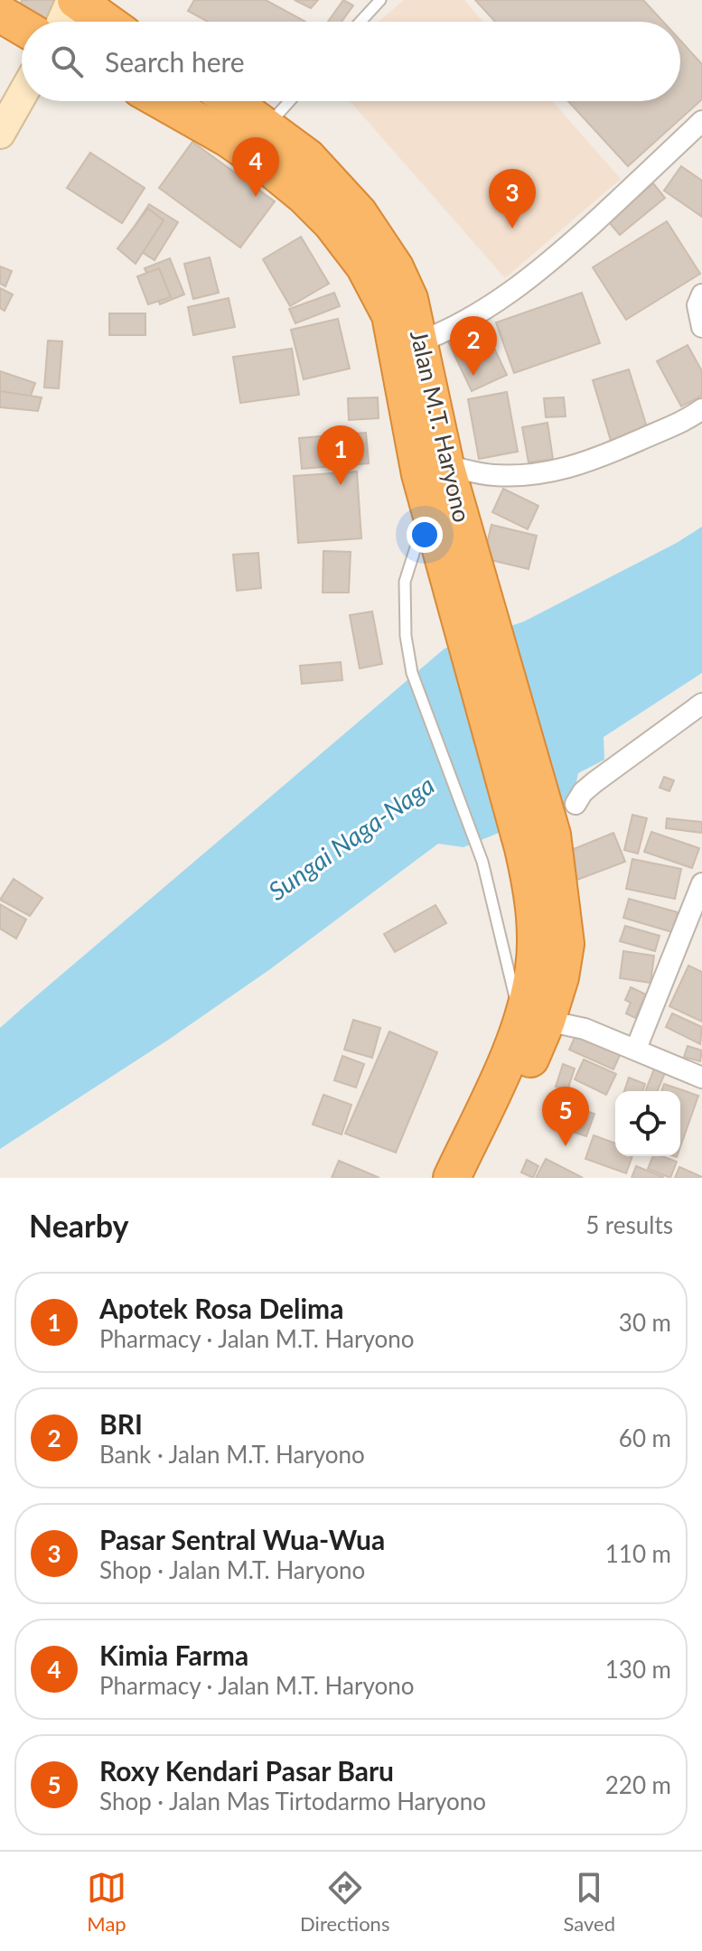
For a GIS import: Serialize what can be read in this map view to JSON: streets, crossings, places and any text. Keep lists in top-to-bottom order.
{
  "streets": {
    "highway": ["Jalan M.T. Haryono"]
  },
  "water": ["Sungai Naga-Naga"],
  "page": {
    "search": "Search here",
    "pins": [
      "4",
      "3",
      "2",
      "1",
      "5"
    ],
    "heading": ["Nearby", "5 results"],
    "list": [
      {
        "mark": "1",
        "name": "Apotek Rosa Delima",
        "note": "Pharmacy · Jalan M.T. Haryono",
        "value": "30 m"
      },
      {
        "mark": "2",
        "name": "BRI",
        "note": "Bank · Jalan M.T. Haryono",
        "value": "60 m"
      },
      {
        "mark": "3",
        "name": "Pasar Sentral Wua-Wua",
        "note": "Shop · Jalan M.T. Haryono",
        "value": "110 m"
      },
      {
        "mark": "4",
        "name": "Kimia Farma",
        "note": "Pharmacy · Jalan M.T. Haryono",
        "value": "130 m"
      },
      {
        "mark": "5",
        "name": "Roxy Kendari Pasar Baru",
        "note": "Shop · Jalan Mas Tirtodarmo Haryono",
        "value": "220 m"
      }
    ],
    "nav": ["Map", "Directions", "Saved"]
  }
}
